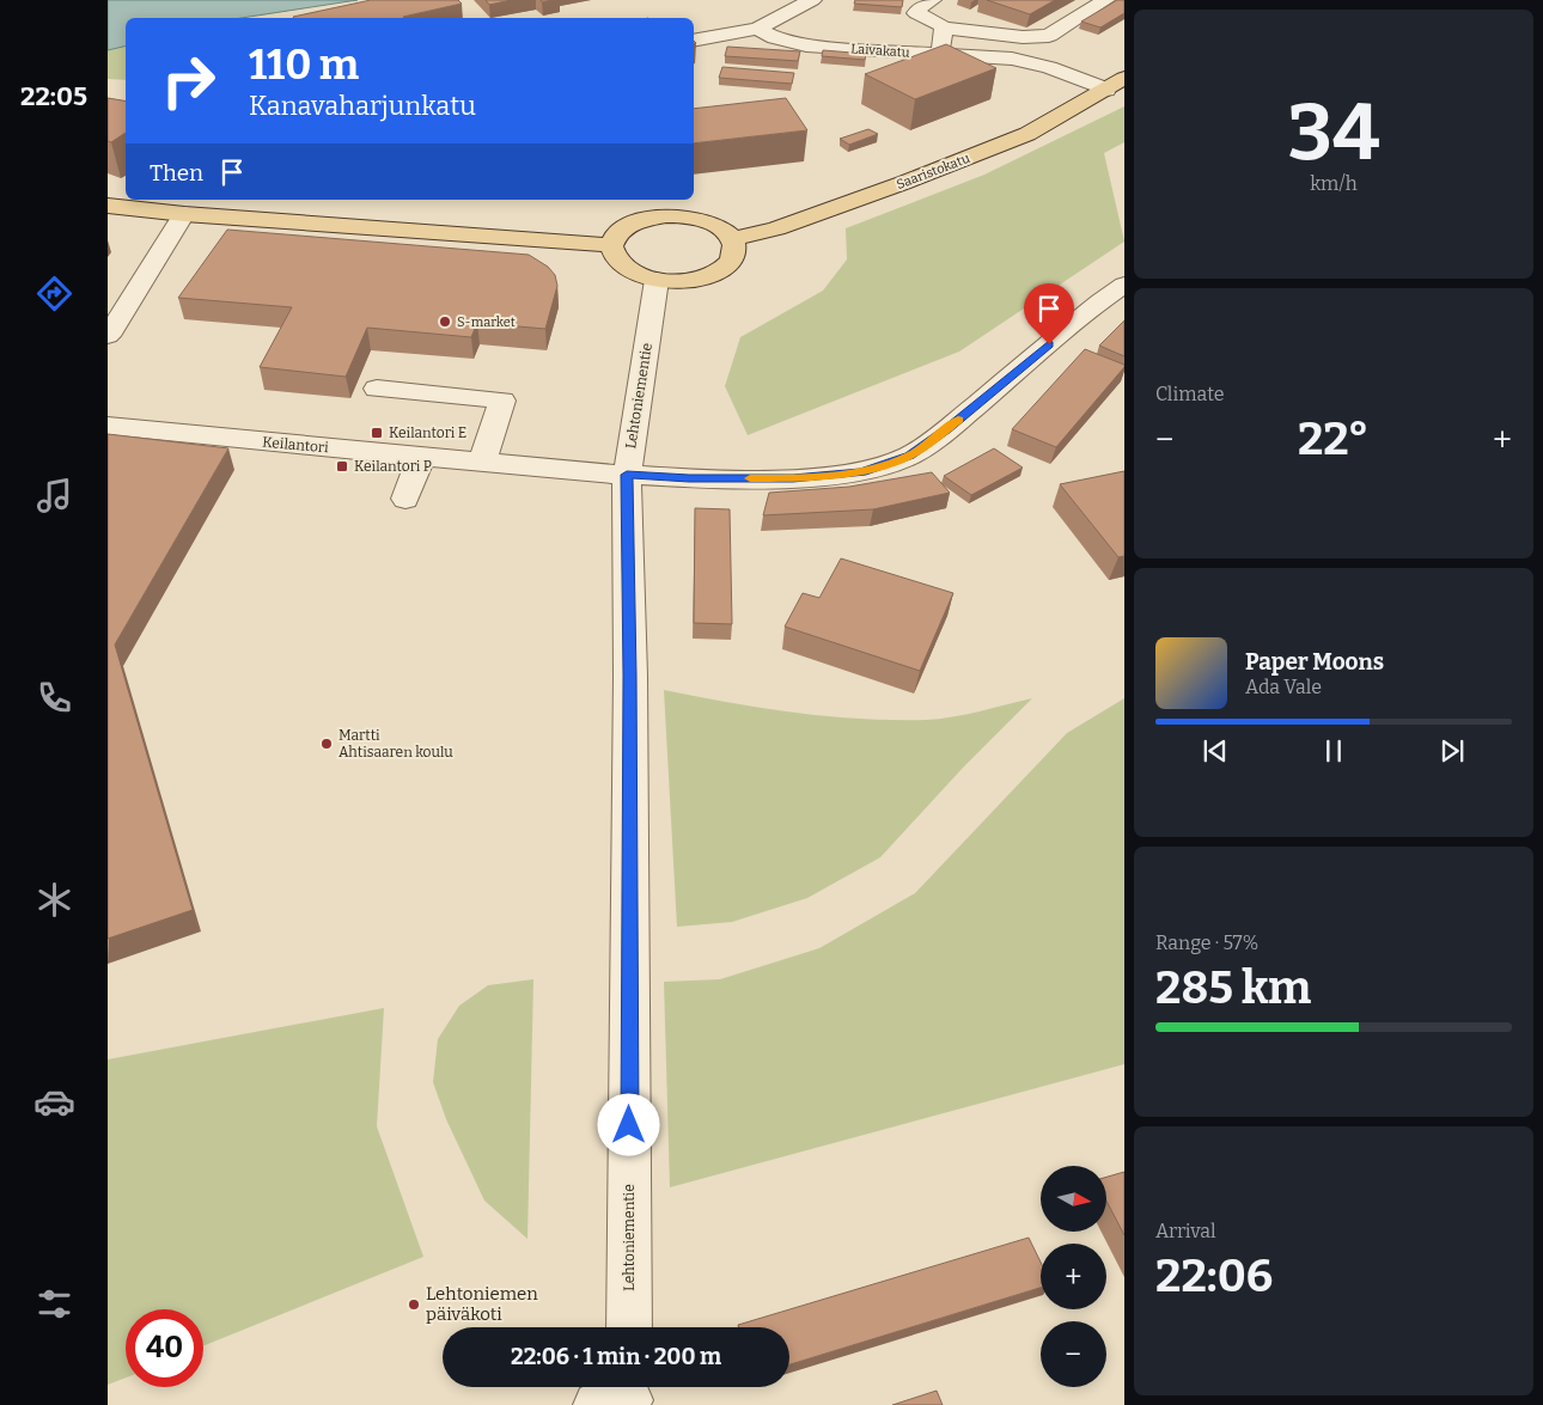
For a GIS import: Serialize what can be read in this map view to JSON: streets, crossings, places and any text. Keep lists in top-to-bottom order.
{
  "streets": {
    "main road": ["Saaristokatu"],
    "street": ["Laivakatu", "Lehtoniementie", "Keilantori"]
  },
  "crossings": [
    ["Laivakatu", "Saaristokatu"],
    ["Lehtoniementie", "Keilantori"]
  ],
  "places": {
    "other": ["S-market", "Martti Ahtisaaren koulu", "Lehtoniemen päiväkoti"],
    "transit": ["Keilantori E", "Keilantori P"]
  },
  "north": "right",
  "page": {
    "tabs": "22:05",
    "tile": [
      ["34", "km/h"],
      "Climate",
      ["Range · 57%", "285 km"],
      ["Arrival", "22:06"]
    ],
    "turn": ["110 m", "Kanavaharjunkatu"],
    "then": "Then",
    "heat": ["−", "22°", "+"],
    "song": ["Paper Moons", "Ada Vale"],
    "map_buttons": ["+", "−"],
    "limit": "40",
    "trip": "22:06 · 1 min · 200 m"
  }
}
